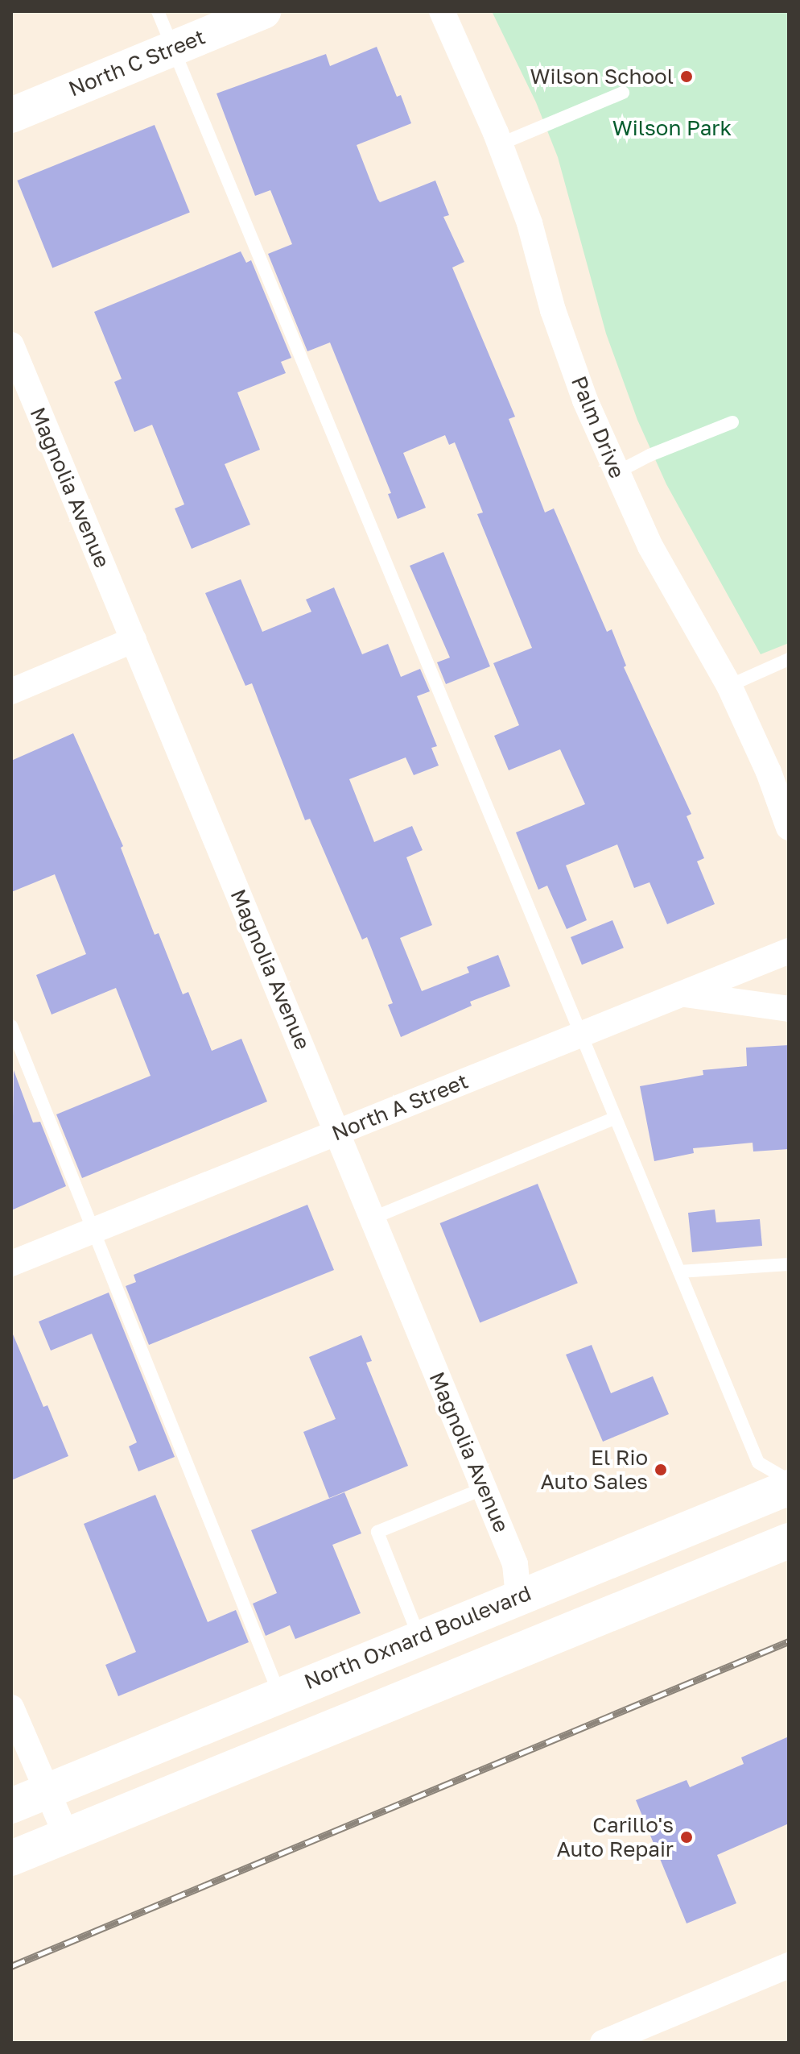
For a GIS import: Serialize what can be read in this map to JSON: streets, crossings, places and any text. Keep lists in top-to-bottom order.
{
  "streets": {
    "main road": ["North C Street", "North Oxnard Boulevard"],
    "street": ["Palm Drive", "Magnolia Avenue", "North A Street"]
  },
  "crossings": [
    ["Magnolia Avenue", "North A Street"],
    ["Magnolia Avenue", "North Oxnard Boulevard"]
  ],
  "parks": ["Wilson Park"],
  "places": ["Wilson School", "El Rio Auto Sales", "Carillo's Auto Repair"]
}
